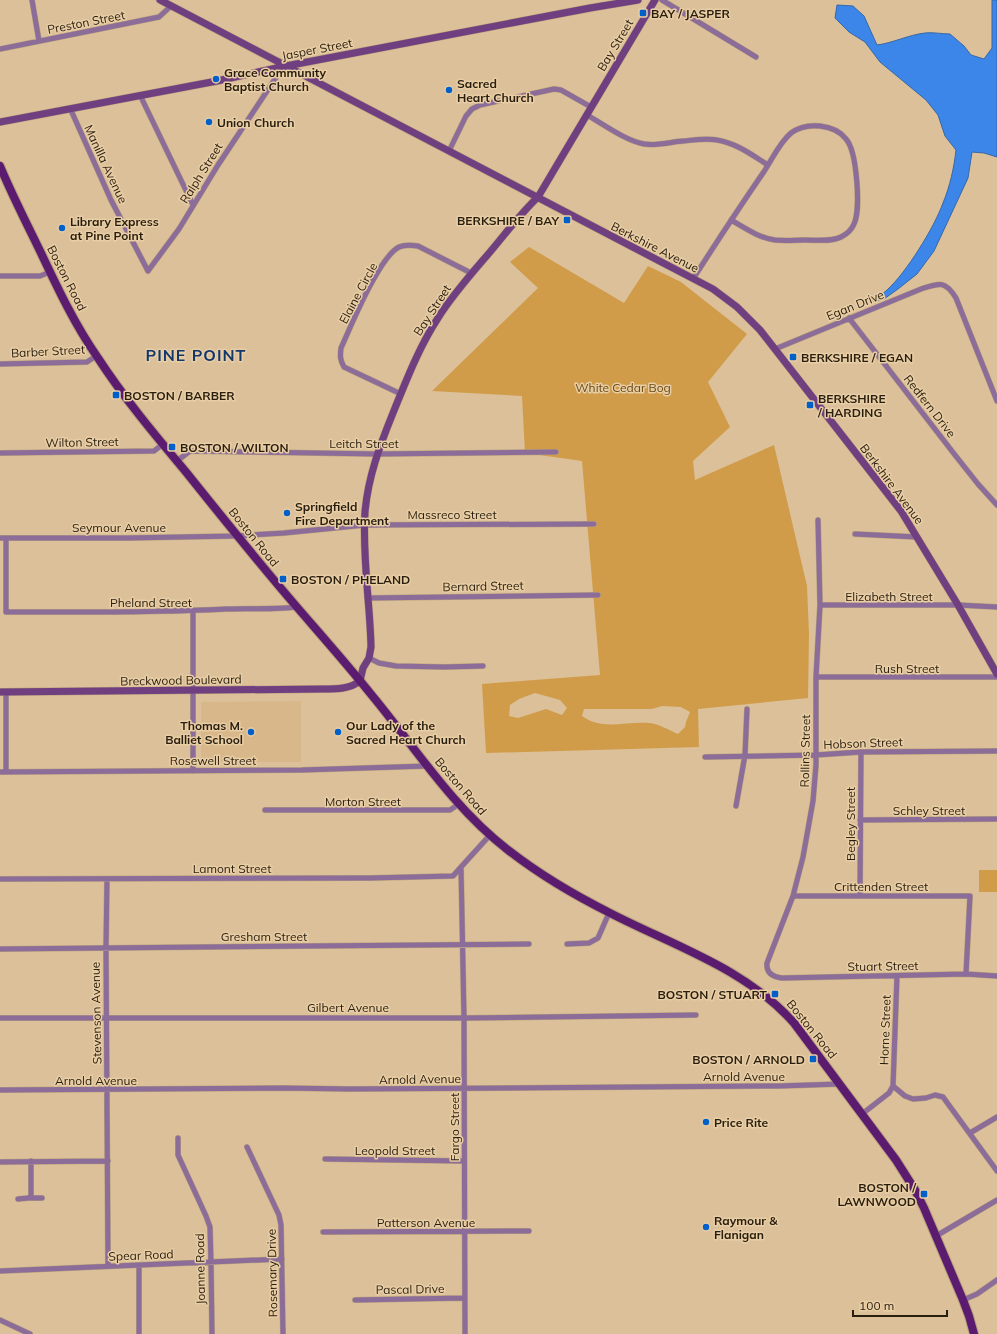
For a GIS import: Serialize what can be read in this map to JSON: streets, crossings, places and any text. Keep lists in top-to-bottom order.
{
  "streets": {
    "main road": [
      "Bay Street",
      "Jasper Street",
      "Berkshire Avenue",
      "Boston Road",
      "Breckwood Boulevard"
    ],
    "street": [
      "Preston Street",
      "Manilla Avenue",
      "Ralph Street",
      "Elaine Circle",
      "Egan Drive",
      "Barber Street",
      "Redfern Drive",
      "Wilton Street",
      "Leitch Street",
      "Massreco Street",
      "Seymour Avenue",
      "Bernard Street",
      "Elizabeth Street",
      "Pheland Street",
      "Rush Street",
      "Hobson Street",
      "Rollins Street",
      "Rosewell Street",
      "Morton Street",
      "Schley Street",
      "Begley Street",
      "Lamont Street",
      "Crittenden Street",
      "Gresham Street",
      "Stuart Street",
      "Gilbert Avenue",
      "Stevenson Avenue",
      "Horne Street",
      "Arnold Avenue",
      "Fargo Street",
      "Leopold Street",
      "Patterson Avenue",
      "Spear Road",
      "Joanne Road",
      "Rosemary Drive",
      "Pascal Drive"
    ]
  },
  "crossings": [
    ["Preston Street", "Berkshire Avenue"],
    ["Bay Street", "Berkshire Avenue"],
    ["Bay Street", "Boston Road"],
    ["Bay Street", "Elaine Circle"],
    ["Bay Street", "Leitch Street"],
    ["Bay Street", "Massreco Street"],
    ["Bay Street", "Bernard Street"],
    ["Bay Street", "Breckwood Boulevard"],
    ["Jasper Street", "Manilla Avenue"],
    ["Jasper Street", "Ralph Street"],
    ["Jasper Street", "Berkshire Avenue"],
    ["Manilla Avenue", "Ralph Street"],
    ["Ralph Street", "Berkshire Avenue"],
    ["Berkshire Avenue", "Egan Drive"],
    ["Berkshire Avenue", "Elizabeth Street"],
    ["Boston Road", "Barber Street"],
    ["Boston Road", "Wilton Street"],
    ["Boston Road", "Leitch Street"],
    ["Boston Road", "Massreco Street"],
    ["Boston Road", "Seymour Avenue"],
    ["Boston Road", "Pheland Street"],
    ["Boston Road", "Breckwood Boulevard"],
    ["Boston Road", "Rosewell Street"],
    ["Boston Road", "Morton Street"],
    ["Boston Road", "Arnold Avenue"],
    ["Egan Drive", "Redfern Drive"],
    ["Massreco Street", "Seymour Avenue"],
    ["Seymour Avenue", "Pheland Street"],
    ["Elizabeth Street", "Rollins Street"],
    ["Rush Street", "Rollins Street"],
    ["Hobson Street", "Rollins Street"],
    ["Hobson Street", "Begley Street"],
    ["Rollins Street", "Crittenden Street"],
    ["Rollins Street", "Stuart Street"],
    ["Schley Street", "Begley Street"],
    ["Begley Street", "Crittenden Street"],
    ["Lamont Street", "Stevenson Avenue"],
    ["Lamont Street", "Fargo Street"],
    ["Crittenden Street", "Stuart Street"],
    ["Gresham Street", "Stevenson Avenue"],
    ["Gresham Street", "Fargo Street"],
    ["Stuart Street", "Horne Street"],
    ["Gilbert Avenue", "Stevenson Avenue"],
    ["Gilbert Avenue", "Fargo Street"],
    ["Stevenson Avenue", "Arnold Avenue"],
    ["Stevenson Avenue", "Spear Road"],
    ["Arnold Avenue", "Fargo Street"],
    ["Fargo Street", "Leopold Street"],
    ["Fargo Street", "Patterson Avenue"],
    ["Fargo Street", "Pascal Drive"],
    ["Spear Road", "Joanne Road"],
    ["Spear Road", "Rosemary Drive"]
  ],
  "districts": ["PINE POINT"],
  "parks": ["White Cedar Bog"],
  "places": {
    "transit": [
      "BAY / JASPER",
      "BERKSHIRE / BAY",
      "BERKSHIRE / EGAN",
      "BOSTON / BARBER",
      "BERKSHIRE / HARDING",
      "BOSTON / WILTON",
      "BOSTON / PHELAND",
      "BOSTON / STUART",
      "BOSTON / ARNOLD",
      "BOSTON / LAWNWOOD"
    ],
    "other": [
      "Grace Community Baptist Church",
      "Sacred Heart Church",
      "Union Church",
      "Library Express at Pine Point",
      "Springfield Fire Department",
      "Thomas M. Balliet School",
      "Our Lady of the Sacred Heart Church",
      "Price Rite",
      "Raymour & Flanigan"
    ]
  },
  "scale_bar": "100 m"
}
